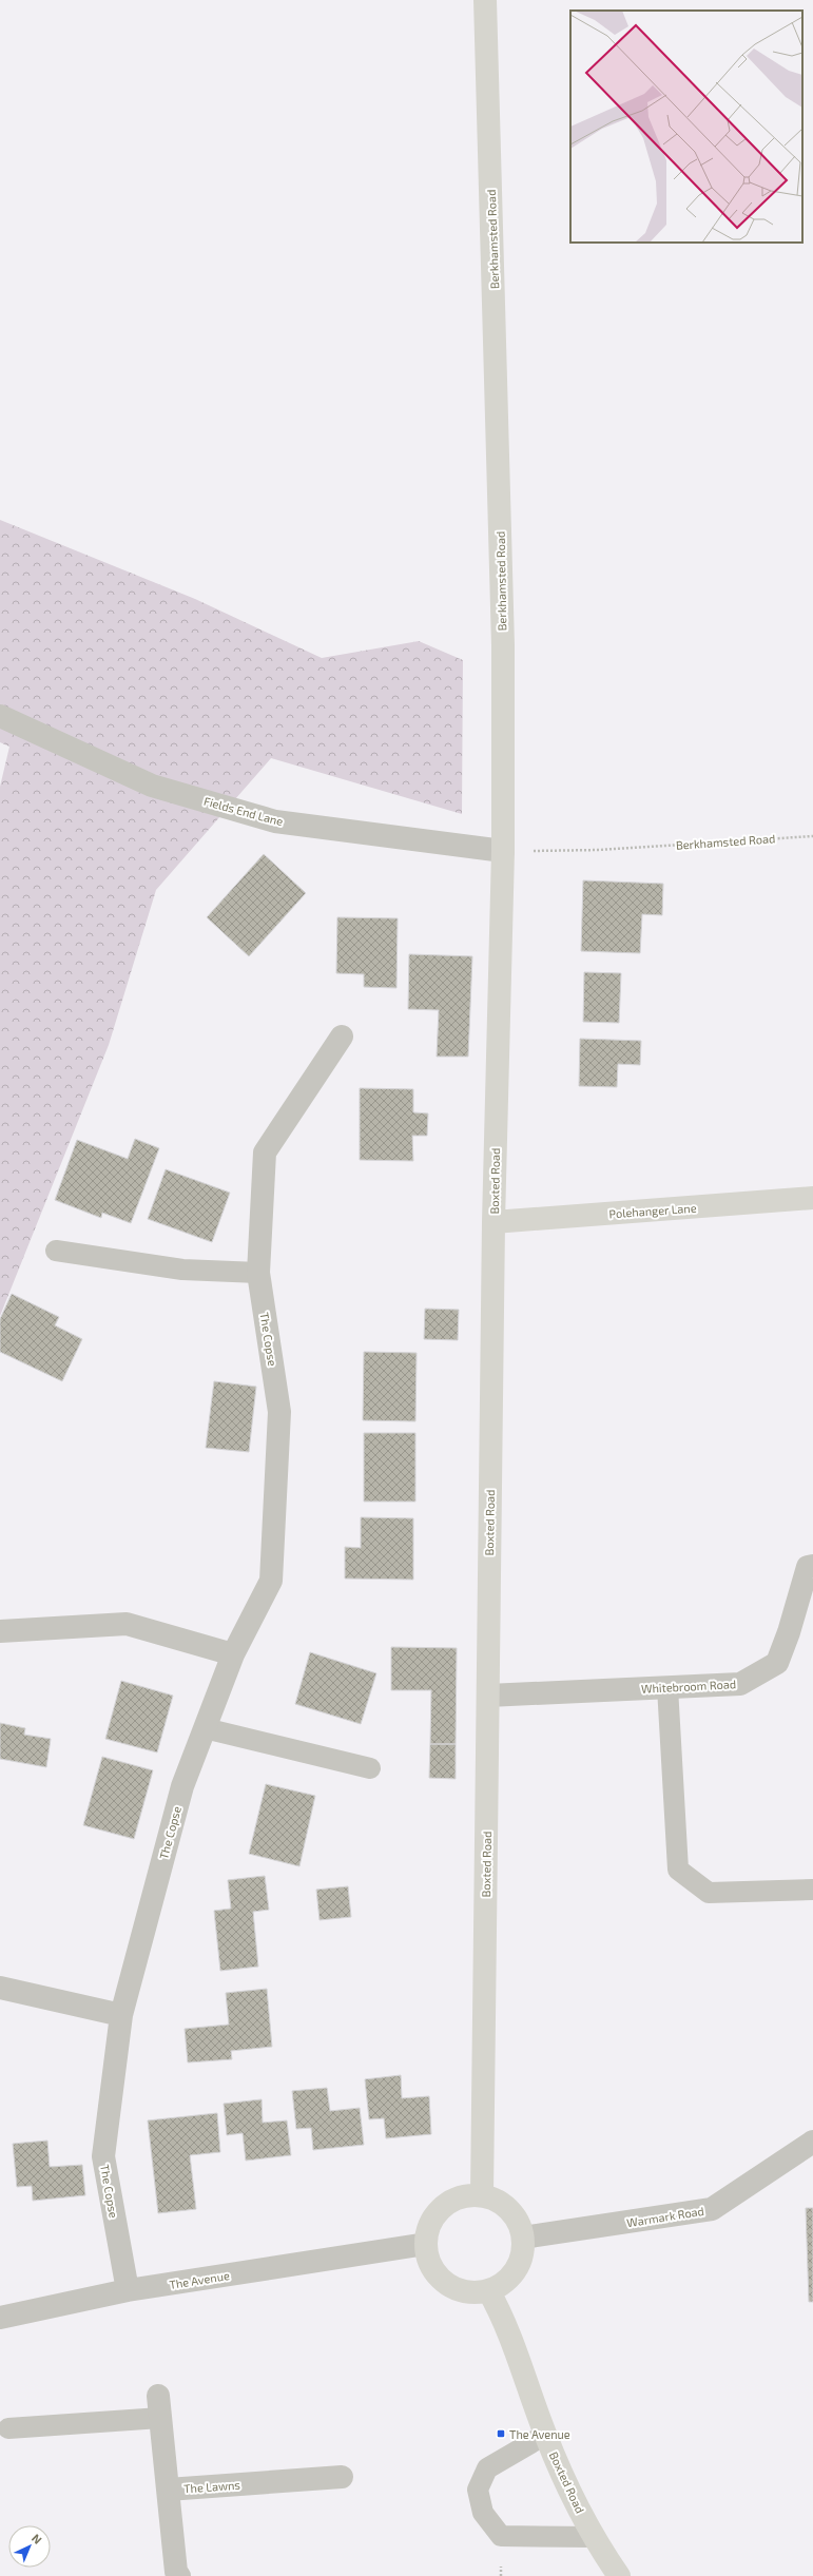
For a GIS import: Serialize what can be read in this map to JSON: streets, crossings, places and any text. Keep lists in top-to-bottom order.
{
  "streets": {
    "street": [
      "Berkhamsted Road",
      "Fields End Lane",
      "Boxted Road",
      "Polehanger Lane",
      "The Copse",
      "Whitebroom Road",
      "Warmark Road",
      "The Avenue",
      "The Lawns"
    ]
  },
  "crossings": [
    ["Berkhamsted Road", "Fields End Lane"],
    ["Berkhamsted Road", "Boxted Road"],
    ["Fields End Lane", "Boxted Road"],
    ["Boxted Road", "Polehanger Lane"],
    ["Boxted Road", "Whitebroom Road"],
    ["Boxted Road", "Warmark Road"],
    ["Boxted Road", "The Avenue"],
    ["The Copse", "The Avenue"],
    ["Warmark Road", "The Avenue"]
  ],
  "places": {
    "transit": ["The Avenue"]
  },
  "north": "top right"
}
